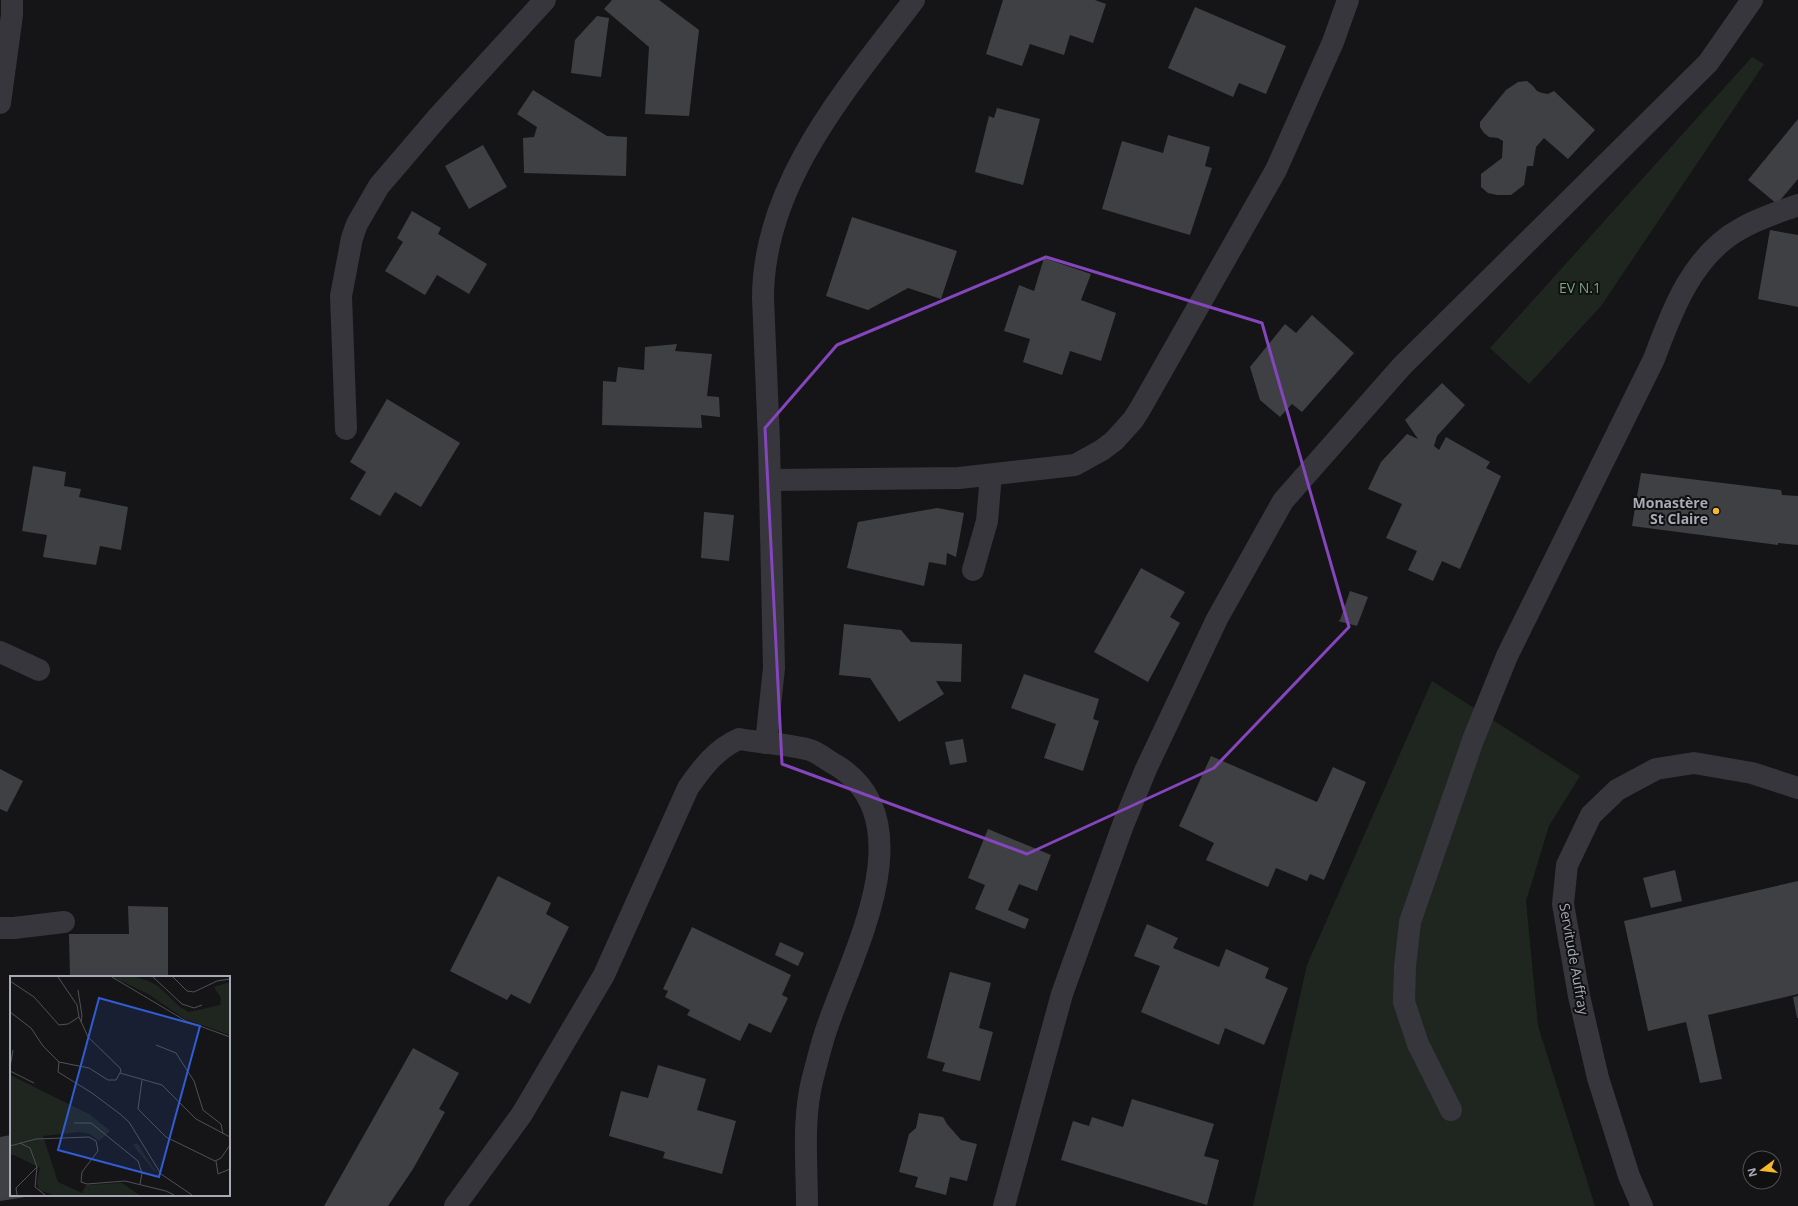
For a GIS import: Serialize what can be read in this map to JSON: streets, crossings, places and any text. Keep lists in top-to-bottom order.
{
  "streets": {
    "street": ["Servitude Auffray"]
  },
  "parks": ["EV N.1"],
  "places": ["Monastère St Claire"],
  "north": "left"
}
